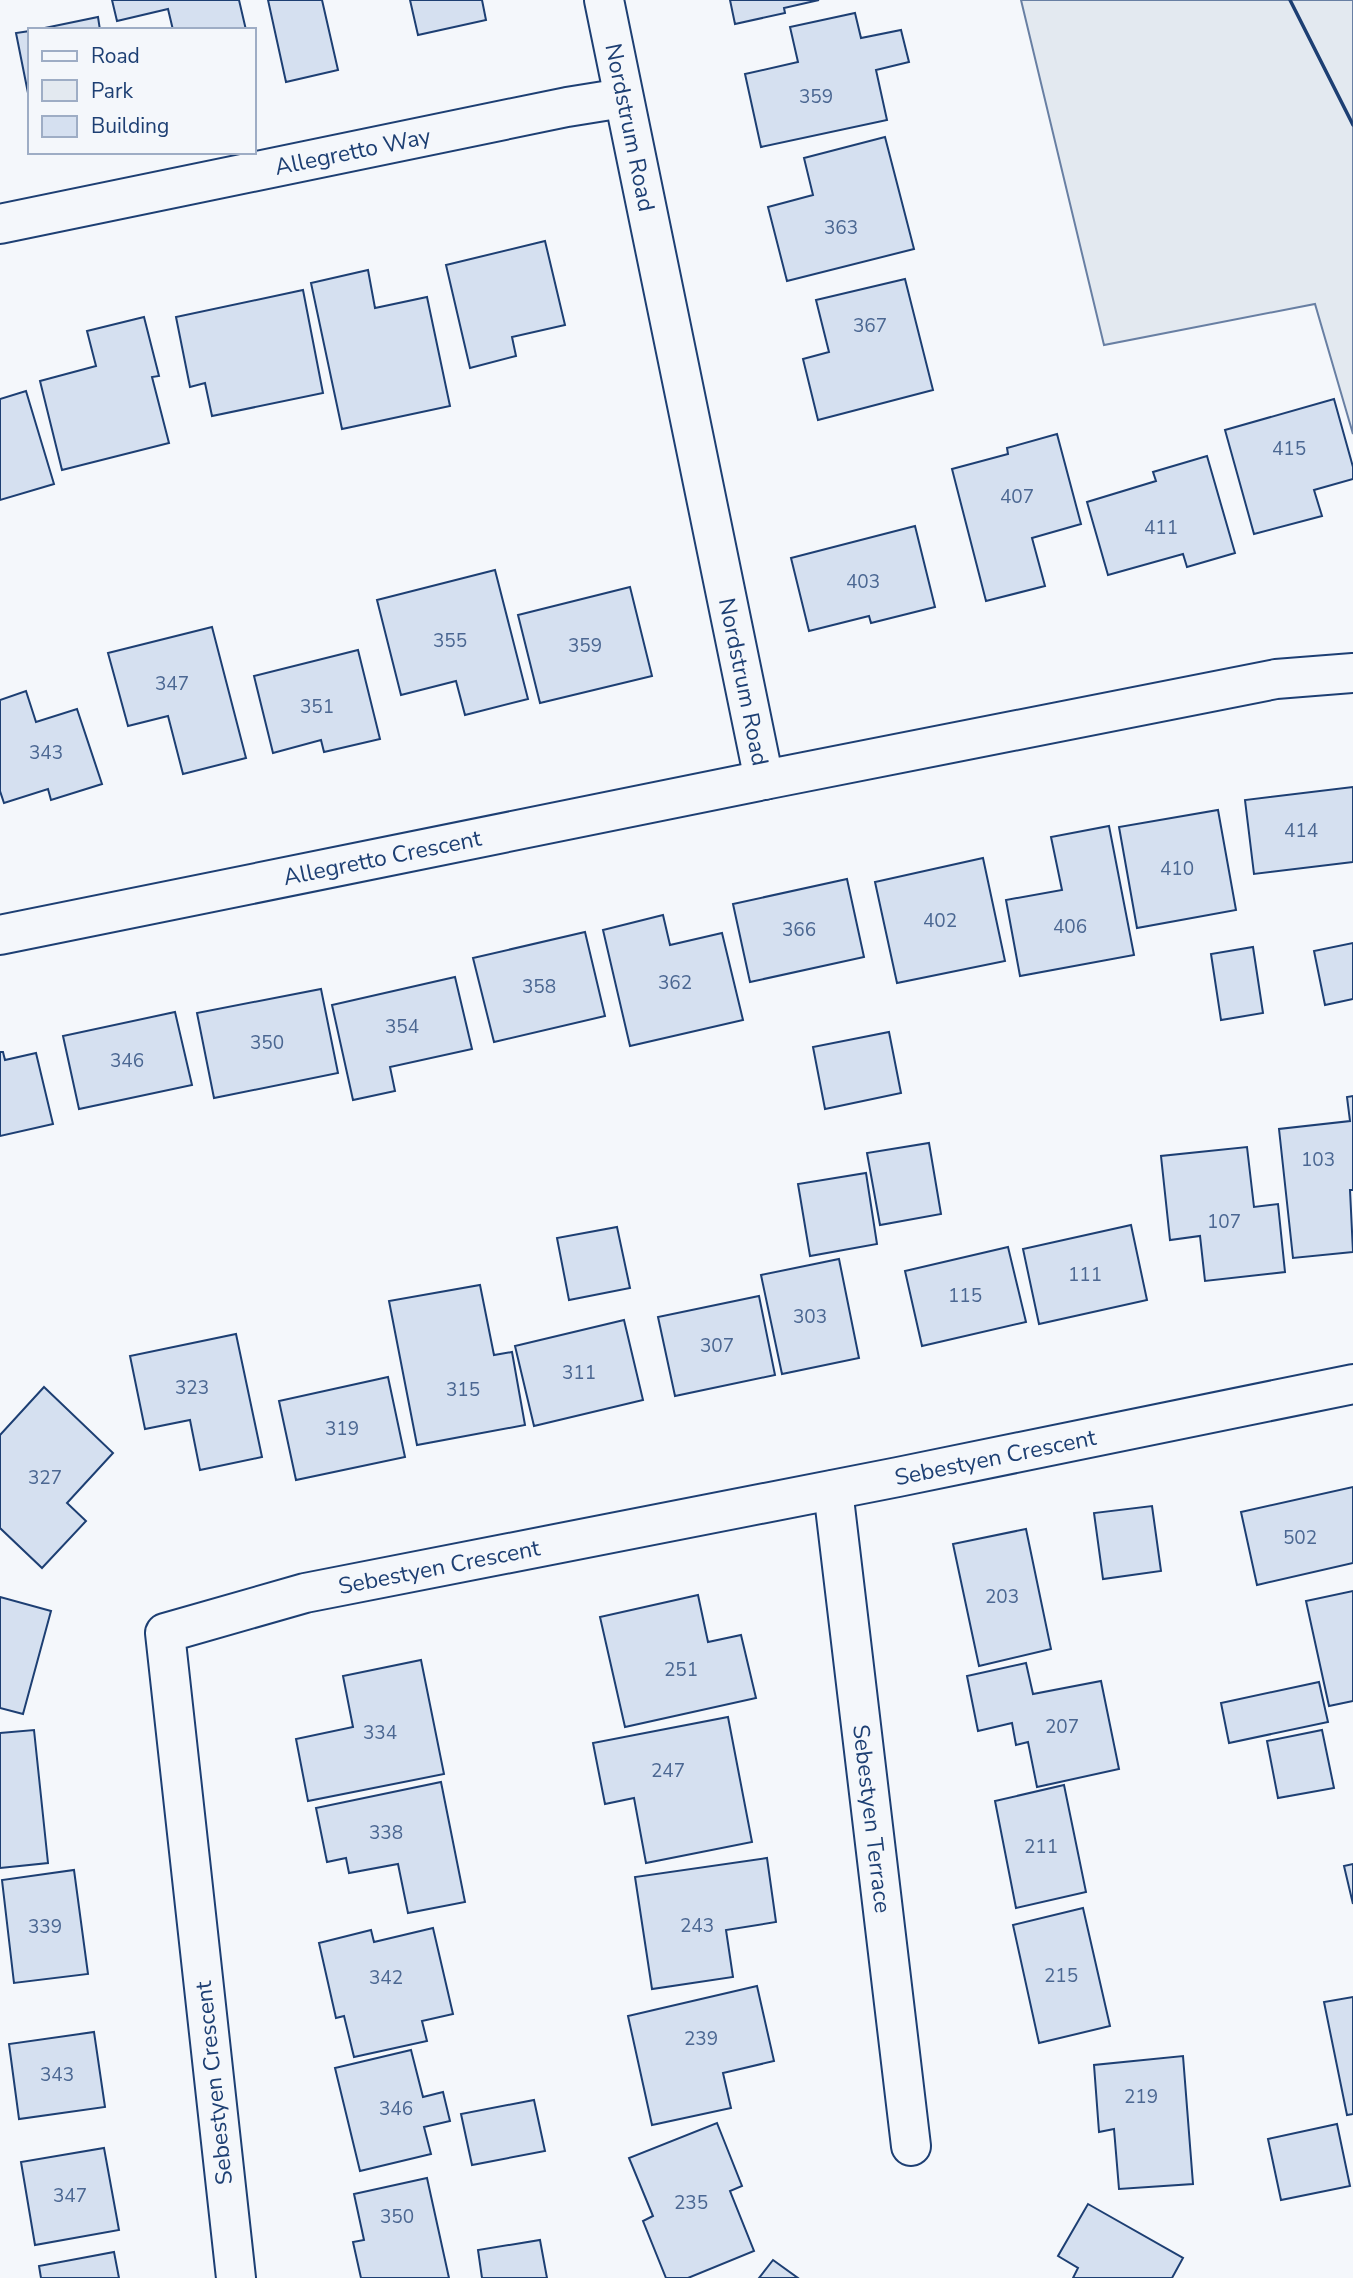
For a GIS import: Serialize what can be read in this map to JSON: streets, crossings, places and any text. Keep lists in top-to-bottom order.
{
  "streets": {
    "street": [
      "Nordstrum Road",
      "Allegretto Way",
      "Allegretto Crescent",
      "Sebestyen Crescent",
      "Sebestyen Terrace"
    ]
  },
  "crossings": [
    ["Nordstrum Road", "Allegretto Way"],
    ["Nordstrum Road", "Allegretto Crescent"],
    ["Sebestyen Crescent", "Sebestyen Terrace"]
  ],
  "house_numbers": [
    "359",
    "363",
    "367",
    "415",
    "407",
    "411",
    "403",
    "355",
    "359",
    "347",
    "351",
    "343",
    "414",
    "410",
    "402",
    "406",
    "366",
    "362",
    "358",
    "354",
    "350",
    "346",
    "103",
    "107",
    "111",
    "115",
    "303",
    "307",
    "311",
    "323",
    "315",
    "319",
    "327",
    "502",
    "203",
    "251",
    "207",
    "334",
    "247",
    "338",
    "211",
    "243",
    "339",
    "215",
    "342",
    "239",
    "343",
    "219",
    "346",
    "347",
    "235",
    "350"
  ],
  "legend": ["Road", "Park", "Building"]
}
